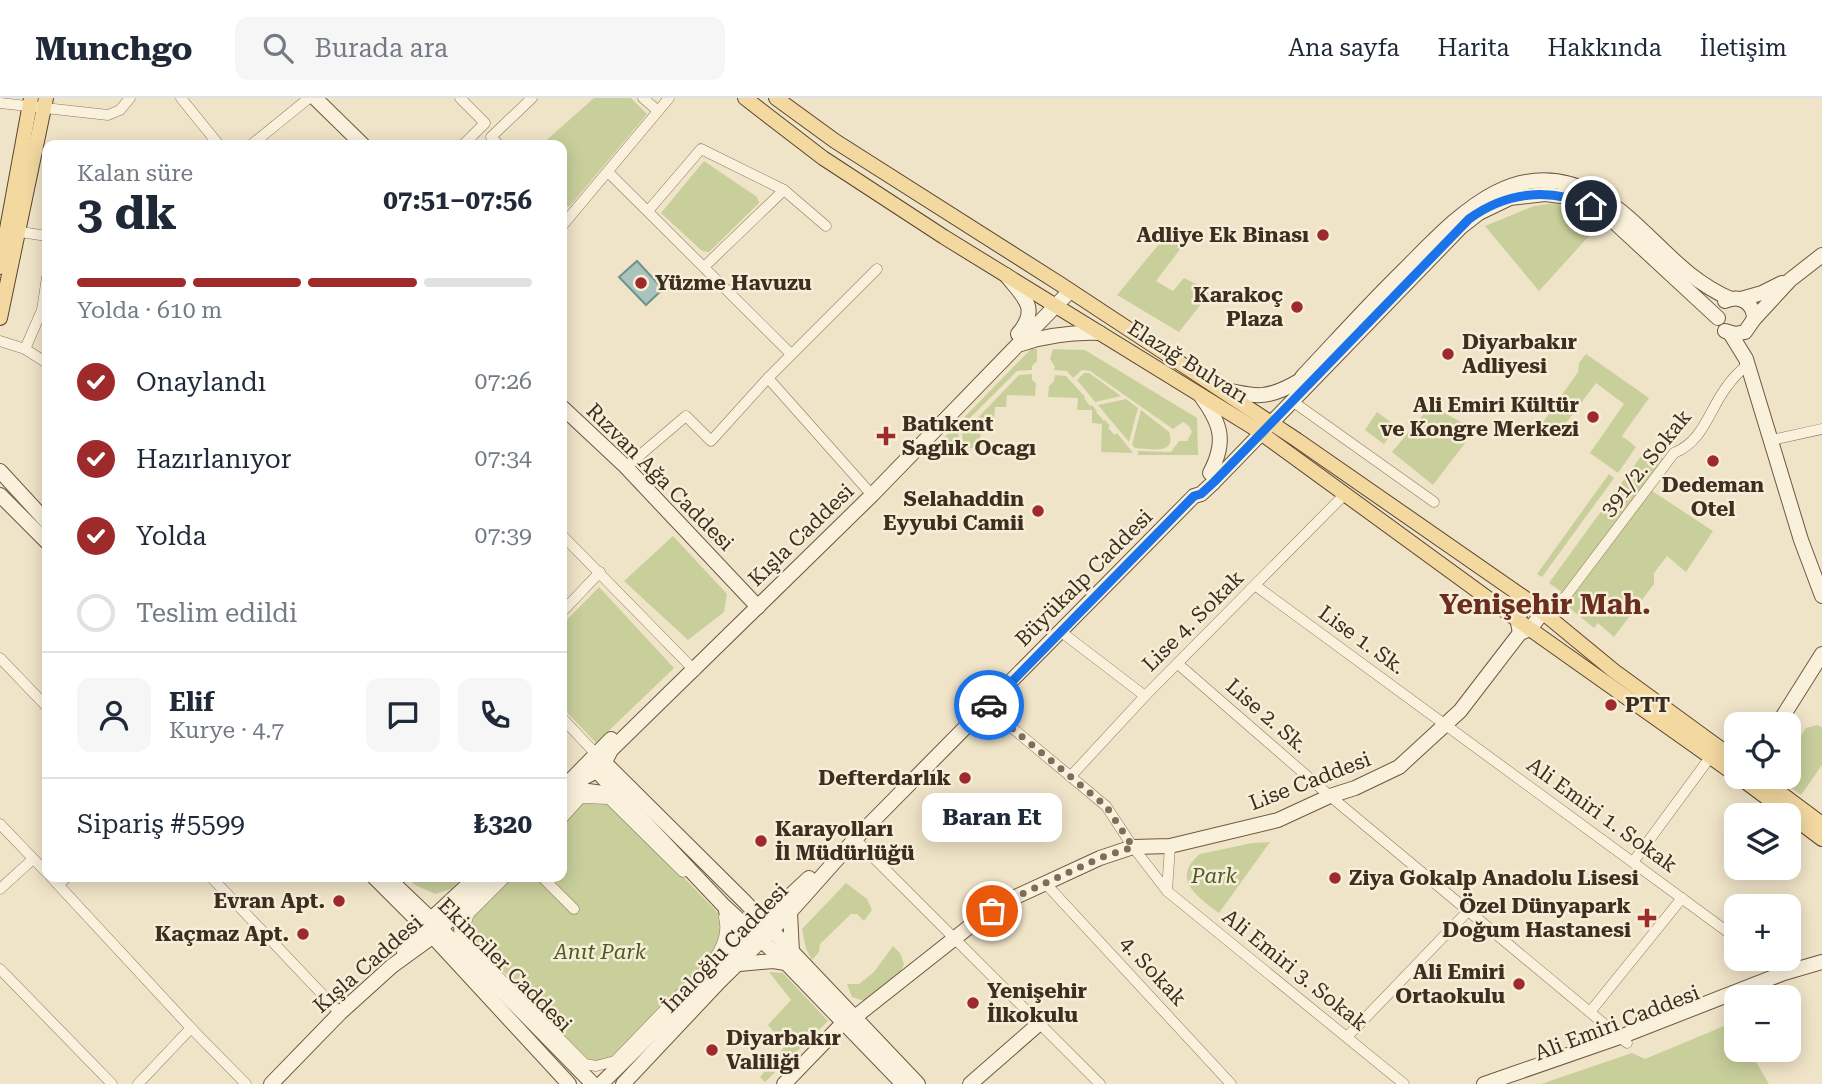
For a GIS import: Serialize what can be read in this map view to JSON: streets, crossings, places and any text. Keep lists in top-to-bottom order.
{
  "streets": {
    "main road": ["Elazığ Bulvarı"],
    "street": [
      "391/2. Sokak",
      "Rızvan Ağa Caddesi",
      "Kışla Caddesi",
      "Büyükalp Caddesi",
      "Lise 4. Sokak",
      "Lise 1. Sk.",
      "Lise 2. Sk.",
      "Lise Caddesi",
      "Ali Emiri 1. Sokak",
      "İnaloğlu Caddesi",
      "Ekinciler Caddesi",
      "Ali Emiri 3. Sokak",
      "4. Sokak",
      "Ali Emiri Caddesi"
    ]
  },
  "crossings": [
    ["Elazığ Bulvarı", "391/2. Sokak"],
    ["Elazığ Bulvarı", "Kışla Caddesi"],
    ["Elazığ Bulvarı", "Büyükalp Caddesi"],
    ["Elazığ Bulvarı", "Lise 4. Sokak"],
    ["Elazığ Bulvarı", "Lise Caddesi"],
    ["391/2. Sokak", "Lise Caddesi"],
    ["Rızvan Ağa Caddesi", "Kışla Caddesi"],
    ["Kışla Caddesi", "Ekinciler Caddesi"],
    ["Büyükalp Caddesi", "İnaloğlu Caddesi"],
    ["Büyükalp Caddesi", "Ali Emiri 3. Sokak"],
    ["Lise 4. Sokak", "Lise 1. Sk."],
    ["Lise 4. Sokak", "Lise 2. Sk."],
    ["Lise 4. Sokak", "Ali Emiri 3. Sokak"],
    ["Lise 1. Sk.", "Lise Caddesi"],
    ["Lise 1. Sk.", "Ali Emiri 1. Sokak"],
    ["Lise 2. Sk.", "Lise Caddesi"],
    ["Lise 2. Sk.", "Ali Emiri Caddesi"],
    ["Lise Caddesi", "Ali Emiri 1. Sokak"],
    ["Lise Caddesi", "Ali Emiri 3. Sokak"],
    ["Lise Caddesi", "4. Sokak"]
  ],
  "districts": ["Yenişehir Mah."],
  "parks": ["Park", "Anıt Park"],
  "places": {
    "other": [
      "Adliye Ek Binası",
      "Yüzme Havuzu",
      "Karakoç Plaza",
      "Diyarbakır Adliyesi",
      "Ali Emiri Kültür ve Kongre Merkezi",
      "Dedeman Otel",
      "Selahaddin Eyyubi Camii",
      "PTT",
      "Defterdarlık",
      "Karayolları İl Müdürlüğü",
      "Ziya Gokalp Anadolu Lisesi",
      "Evran Apt.",
      "Baran Et",
      "Kaçmaz Apt.",
      "Ali Emiri Ortaokulu",
      "Yenişehir İlkokulu",
      "Diyarbakır Valiliği"
    ],
    "health": ["Batıkent Saglık Ocagı", "Özel Dünyapark Doğum Hastanesi"]
  },
  "page": {
    "header": "Munchgo",
    "search": "Burada ara",
    "nav": [
      "Ana sayfa",
      "Harita",
      "Hakkında",
      "İletişim"
    ],
    "heading": ["3 dk", "Kalan süre", "07:51–07:56"],
    "panel": [
      "Elif",
      "Kurye · 4.7",
      "Sipariş #5599",
      "₺320"
    ],
    "bar": "Yolda · 610 m",
    "list": [
      ["Onaylandı", "07:26"],
      ["Hazırlanıyor", "07:34"],
      ["Yolda", "07:39"],
      "Teslim edildi"
    ],
    "map_buttons": ["+", "−"],
    "bubble": "Baran Et"
  }
}
